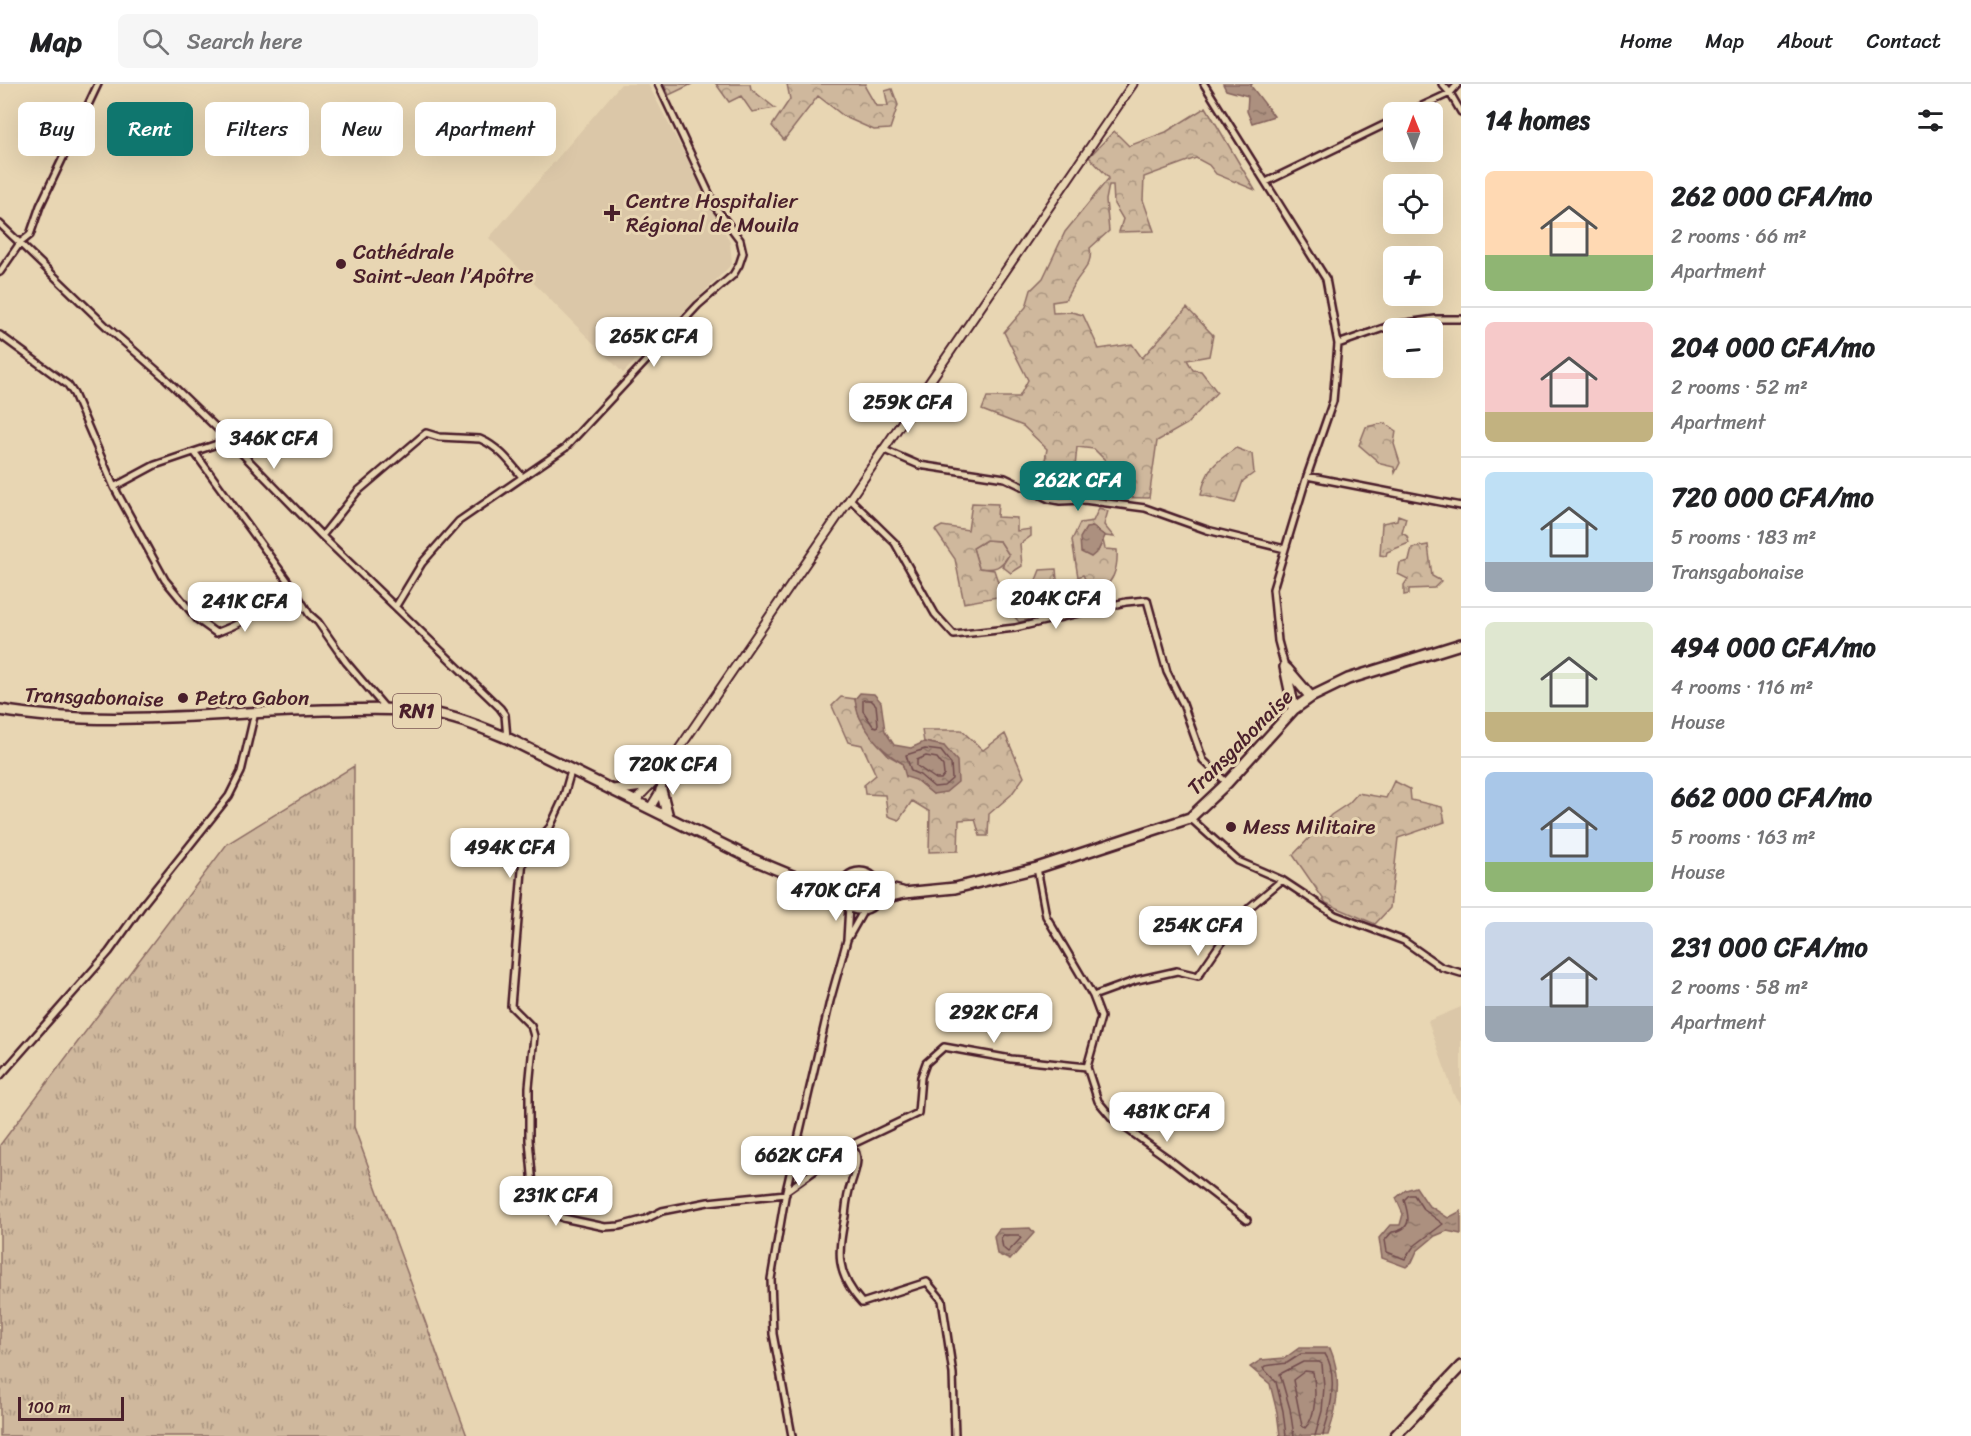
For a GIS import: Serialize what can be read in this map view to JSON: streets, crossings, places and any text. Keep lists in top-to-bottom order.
{
  "streets": {
    "highway": ["Transgabonaise", "RN1"]
  },
  "places": {
    "health": ["Centre Hospitalier Régional de Mouila"],
    "other": ["Cathédrale Saint-Jean l’Apôtre", "Petro Gabon", "Mess Militaire"]
  },
  "scale_bar": "100 m",
  "north": "top",
  "page": {
    "header": "Map",
    "search": "Search here",
    "nav": [
      "Home",
      "Map",
      "About",
      "Contact"
    ],
    "heading": "14 homes",
    "map_buttons": ["+", "−"],
    "chip": [
      "Buy",
      "Rent",
      "Filters",
      "New",
      "Apartment"
    ],
    "list": [
      {
        "name": "262 000 CFA/mo",
        "note": "2 rooms · 66 m² · Apartment"
      },
      {
        "name": "204 000 CFA/mo",
        "note": "2 rooms · 52 m² · Apartment"
      },
      {
        "name": "720 000 CFA/mo",
        "note": "5 rooms · 183 m² · Transgabonaise"
      },
      {
        "name": "494 000 CFA/mo",
        "note": "4 rooms · 116 m² · House"
      },
      {
        "name": "662 000 CFA/mo",
        "note": "5 rooms · 163 m² · House"
      },
      {
        "name": "231 000 CFA/mo",
        "note": "2 rooms · 58 m² · Apartment"
      }
    ],
    "price": [
      "265K CFA",
      "259K CFA",
      "346K CFA",
      "262K CFA",
      "204K CFA",
      "241K CFA",
      "720K CFA",
      "494K CFA",
      "470K CFA",
      "254K CFA",
      "292K CFA",
      "481K CFA",
      "662K CFA",
      "231K CFA"
    ],
    "scale": "100 m"
  }
}
